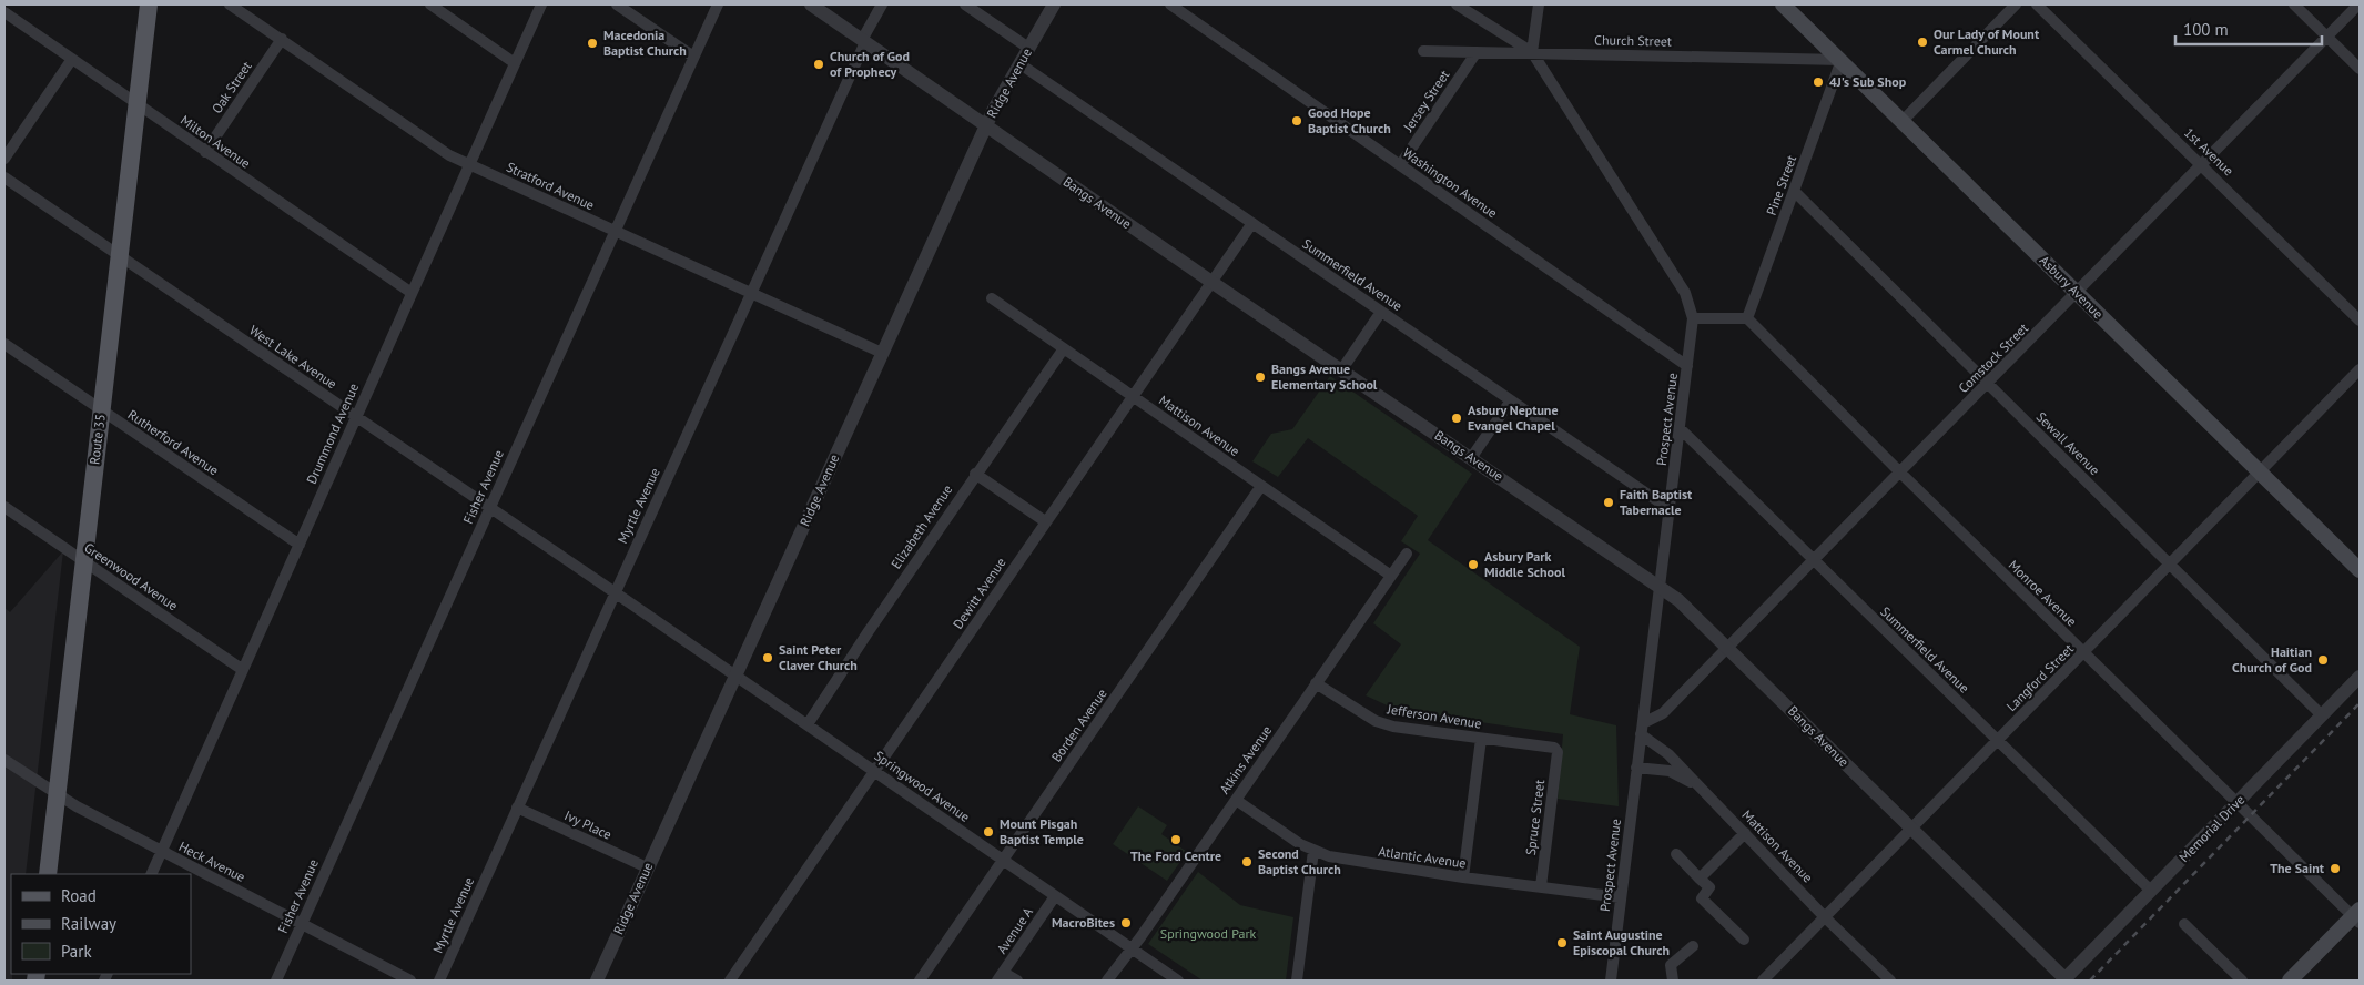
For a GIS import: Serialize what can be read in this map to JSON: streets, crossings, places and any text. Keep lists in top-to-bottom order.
{
  "streets": {
    "main road": ["Asbury Avenue", "Route 35"],
    "street": [
      "Church Street",
      "Ridge Avenue",
      "Oak Street",
      "Jersey Street",
      "Milton Avenue",
      "1st Avenue",
      "Washington Avenue",
      "Pine Street",
      "Stratford Avenue",
      "Bangs Avenue",
      "Summerfield Avenue",
      "West Lake Avenue",
      "Comstock Street",
      "Prospect Avenue",
      "Mattison Avenue",
      "Drummond Avenue",
      "Rutherford Avenue",
      "Sewall Avenue",
      "Fisher Avenue",
      "Myrtle Avenue",
      "Elizabeth Avenue",
      "Greenwood Avenue",
      "Dewitt Avenue",
      "Monroe Avenue",
      "Langford Street",
      "Jefferson Avenue",
      "Borden Avenue",
      "Atkins Avenue",
      "Springwood Avenue",
      "Spruce Street",
      "Ivy Place",
      "Memorial Drive",
      "Atlantic Avenue",
      "Heck Avenue",
      "Avenue A"
    ]
  },
  "crossings": [
    ["Church Street", "Jersey Street"],
    ["Church Street", "Pine Street"],
    ["Church Street", "Asbury Avenue"],
    ["Church Street", "Prospect Avenue"],
    ["Ridge Avenue", "Stratford Avenue"],
    ["Ridge Avenue", "Bangs Avenue"],
    ["Ridge Avenue", "Summerfield Avenue"],
    ["Ridge Avenue", "Springwood Avenue"],
    ["Ridge Avenue", "Ivy Place"],
    ["Oak Street", "Milton Avenue"],
    ["Oak Street", "Stratford Avenue"],
    ["Jersey Street", "Washington Avenue"],
    ["Milton Avenue", "Drummond Avenue"],
    ["Milton Avenue", "Route 35"],
    ["1st Avenue", "Comstock Street"],
    ["Washington Avenue", "Prospect Avenue"],
    ["Pine Street", "Asbury Avenue"],
    ["Pine Street", "Sewall Avenue"],
    ["Pine Street", "Monroe Avenue"],
    ["Stratford Avenue", "Drummond Avenue"],
    ["Stratford Avenue", "Fisher Avenue"],
    ["Stratford Avenue", "Myrtle Avenue"],
    ["Bangs Avenue", "Comstock Street"],
    ["Bangs Avenue", "Prospect Avenue"],
    ["Bangs Avenue", "Myrtle Avenue"],
    ["Bangs Avenue", "Dewitt Avenue"],
    ["Bangs Avenue", "Langford Street"],
    ["Bangs Avenue", "Memorial Drive"],
    ["Summerfield Avenue", "Comstock Street"],
    ["Summerfield Avenue", "Prospect Avenue"],
    ["Summerfield Avenue", "Dewitt Avenue"],
    ["Summerfield Avenue", "Langford Street"],
    ["Summerfield Avenue", "Memorial Drive"],
    ["Asbury Avenue", "Comstock Street"],
    ["Asbury Avenue", "Langford Street"],
    ["West Lake Avenue", "Drummond Avenue"],
    ["West Lake Avenue", "Route 35"],
    ["West Lake Avenue", "Fisher Avenue"],
    ["West Lake Avenue", "Myrtle Avenue"],
    ["West Lake Avenue", "Springwood Avenue"],
    ["Comstock Street", "Prospect Avenue"],
    ["Comstock Street", "Mattison Avenue"],
    ["Comstock Street", "Sewall Avenue"],
    ["Comstock Street", "Monroe Avenue"],
    ["Prospect Avenue", "Mattison Avenue"],
    ["Prospect Avenue", "Atlantic Avenue"],
    ["Mattison Avenue", "Elizabeth Avenue"],
    ["Mattison Avenue", "Dewitt Avenue"],
    ["Mattison Avenue", "Langford Street"],
    ["Mattison Avenue", "Borden Avenue"],
    ["Mattison Avenue", "Atkins Avenue"],
    ["Drummond Avenue", "Rutherford Avenue"],
    ["Drummond Avenue", "Greenwood Avenue"],
    ["Drummond Avenue", "Heck Avenue"],
    ["Route 35", "Rutherford Avenue"],
    ["Route 35", "Greenwood Avenue"],
    ["Route 35", "Heck Avenue"],
    ["Sewall Avenue", "Langford Street"],
    ["Sewall Avenue", "Memorial Drive"],
    ["Fisher Avenue", "Heck Avenue"],
    ["Myrtle Avenue", "Ivy Place"],
    ["Elizabeth Avenue", "Springwood Avenue"],
    ["Dewitt Avenue", "Springwood Avenue"],
    ["Monroe Avenue", "Langford Street"],
    ["Monroe Avenue", "Memorial Drive"],
    ["Jefferson Avenue", "Atkins Avenue"],
    ["Jefferson Avenue", "Spruce Street"],
    ["Borden Avenue", "Springwood Avenue"],
    ["Atkins Avenue", "Springwood Avenue"],
    ["Atkins Avenue", "Atlantic Avenue"],
    ["Springwood Avenue", "Avenue A"],
    ["Spruce Street", "Atlantic Avenue"]
  ],
  "parks": ["Springwood Park"],
  "places": [
    "Our Lady of Mount Carmel Church",
    "Macedonia Baptist Church",
    "Church of God of Prophecy",
    "4J's Sub Shop",
    "Good Hope Baptist Church",
    "Bangs Avenue Elementary School",
    "Asbury Neptune Evangel Chapel",
    "Faith Baptist Tabernacle",
    "Asbury Park Middle School",
    "Saint Peter Claver Church",
    "Haitian Church of God",
    "Mount Pisgah Baptist Temple",
    "The Ford Centre",
    "Second Baptist Church",
    "The Saint",
    "MacroBites",
    "Saint Augustine Episcopal Church"
  ],
  "legend": ["Road", "Railway", "Park"],
  "scale_bar": "100 m"
}
